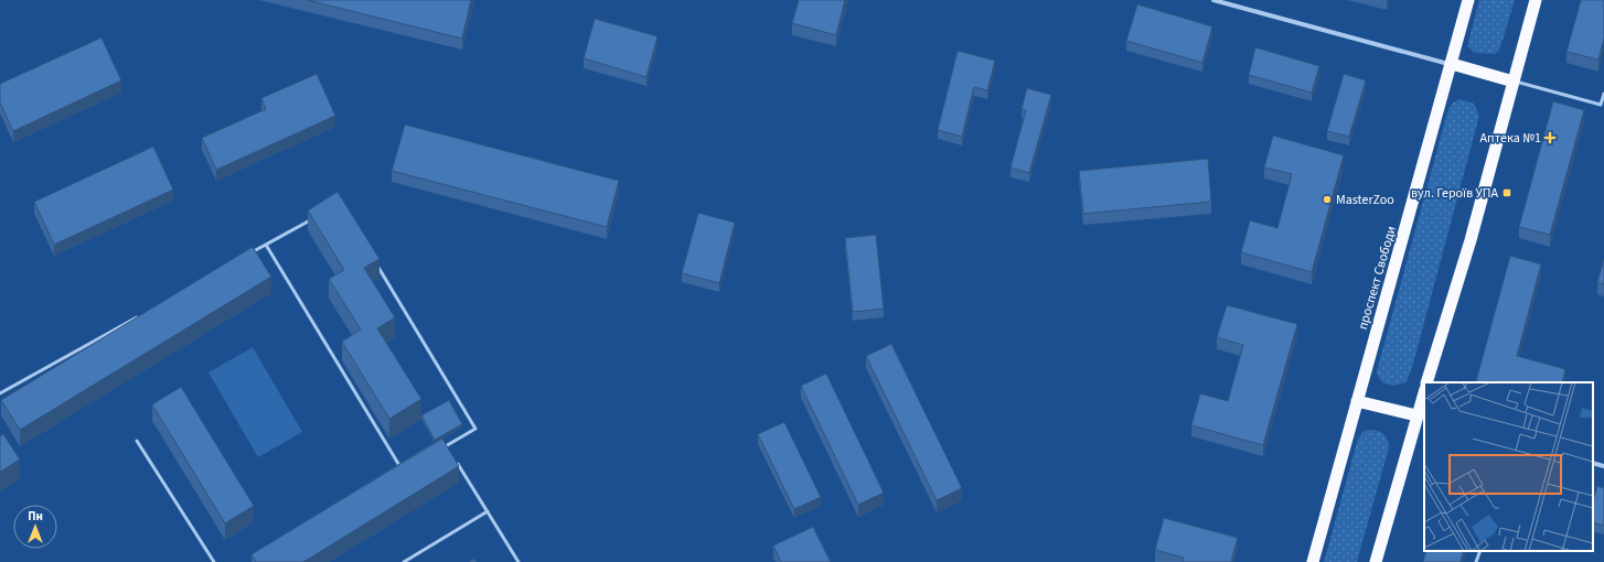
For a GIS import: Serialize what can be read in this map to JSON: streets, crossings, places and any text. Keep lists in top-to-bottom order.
{
  "streets": {
    "highway": ["проспект Свободи"]
  },
  "places": {
    "health": ["Аптека №1"],
    "transit": ["вул. Героїв УПА"],
    "other": ["MasterZoo"]
  },
  "north": "top"
}
